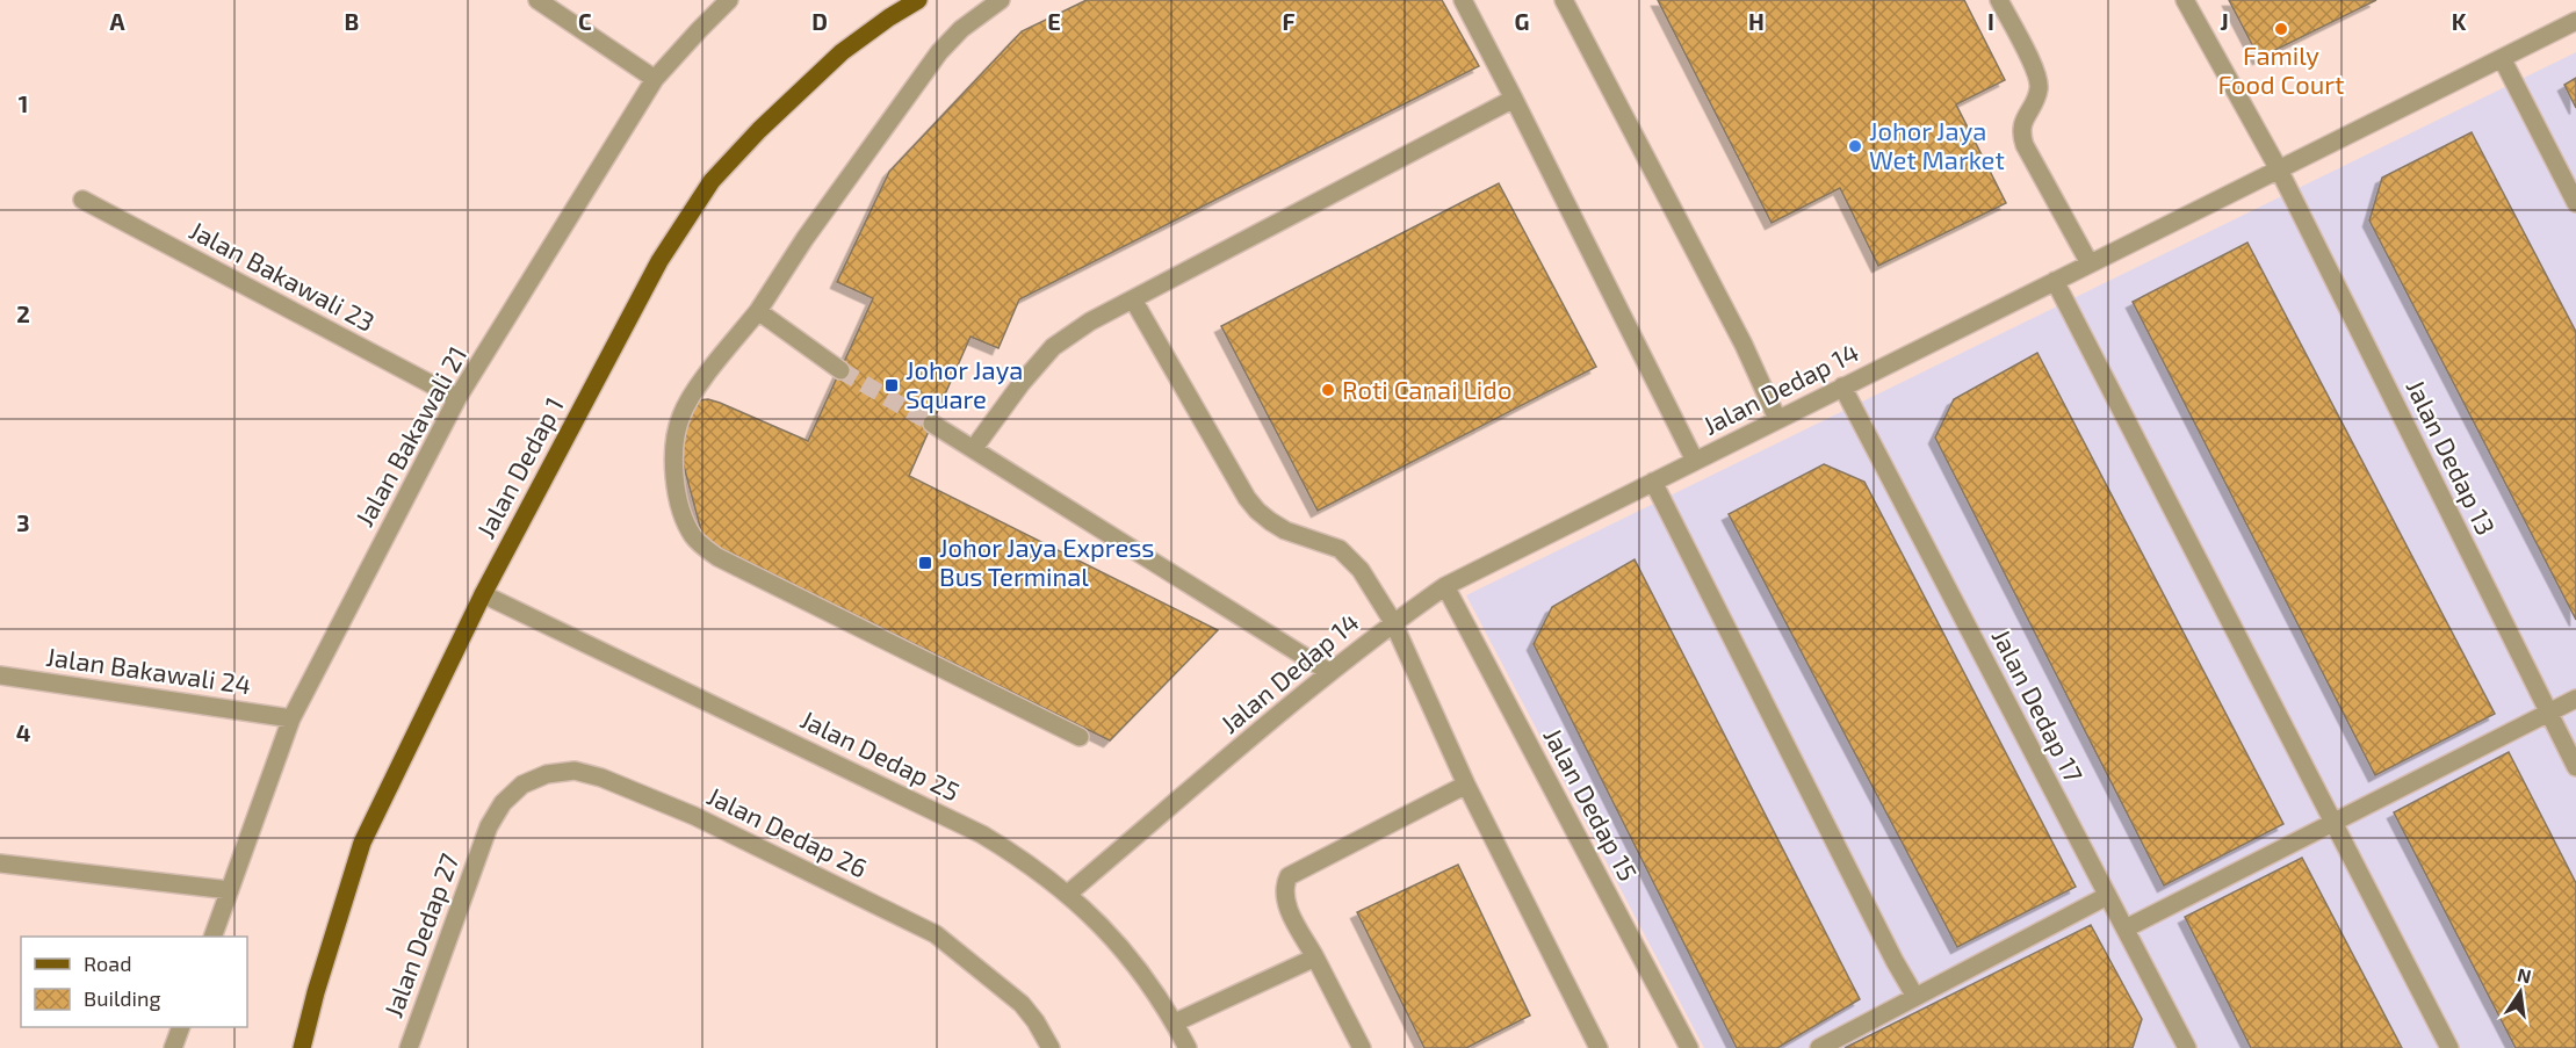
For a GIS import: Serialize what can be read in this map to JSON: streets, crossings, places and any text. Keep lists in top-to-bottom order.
{
  "streets": {
    "main road": ["Jalan Dedap 1"],
    "street": [
      "Jalan Bakawali 23",
      "Jalan Dedap 14",
      "Jalan Bakawali 21",
      "Jalan Dedap 13",
      "Jalan Bakawali 24",
      "Jalan Dedap 17",
      "Jalan Dedap 25",
      "Jalan Dedap 15",
      "Jalan Dedap 26",
      "Jalan Dedap 27"
    ]
  },
  "crossings": [
    ["Jalan Bakawali 23", "Jalan Bakawali 21"],
    ["Jalan Dedap 14", "Jalan Dedap 13"],
    ["Jalan Dedap 14", "Jalan Dedap 17"],
    ["Jalan Dedap 14", "Jalan Dedap 25"],
    ["Jalan Dedap 14", "Jalan Dedap 15"],
    ["Jalan Bakawali 21", "Jalan Bakawali 24"],
    ["Jalan Dedap 1", "Jalan Dedap 25"],
    ["Jalan Dedap 26", "Jalan Dedap 27"]
  ],
  "places": {
    "other": ["Family Food Court", "Johor Jaya Wet Market", "Roti Canai Lido"],
    "transit": ["Johor Jaya Square", "Johor Jaya Express Bus Terminal"]
  },
  "legend": ["Road", "Building"],
  "north": "top",
  "grid": {
    "columns": [
      "A",
      "B",
      "C",
      "D",
      "E",
      "F",
      "G",
      "H",
      "I",
      "J",
      "K"
    ],
    "rows": [
      "1",
      "2",
      "3",
      "4"
    ]
  }
}
